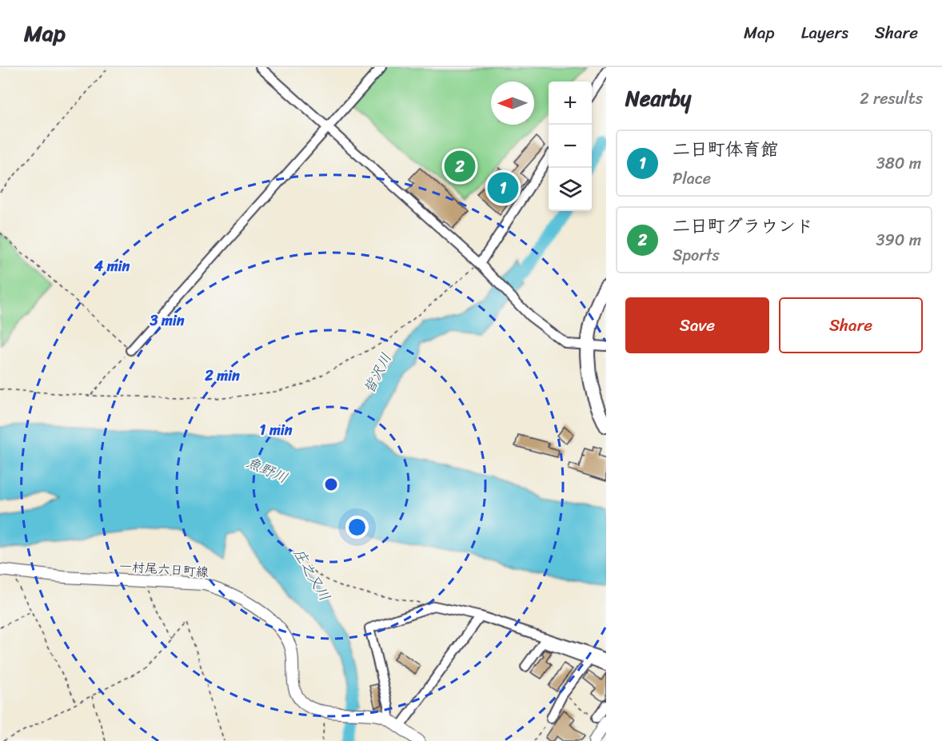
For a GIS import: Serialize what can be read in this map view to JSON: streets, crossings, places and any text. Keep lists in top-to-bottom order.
{
  "streets": {
    "main road": ["一村尾六日町線"]
  },
  "water": ["皆沢川", "魚野川", "庄之又川"],
  "north": "left",
  "page": {
    "header": "Map",
    "nav": ["Map", "Layers", "Share"],
    "heading": ["Nearby", "2 results"],
    "map_buttons": ["+", "−"],
    "list": [
      {
        "mark": "1",
        "name": "二日町体育館",
        "note": "Place",
        "value": "380 m"
      },
      {
        "mark": "2",
        "name": "二日町グラウンド",
        "note": "Sports",
        "value": "390 m"
      }
    ],
    "pins": ["2", "1"],
    "buttons": ["Save", "Share"]
  },
  "rings": [
    "4 min",
    "3 min",
    "2 min",
    "1 min"
  ]
}
